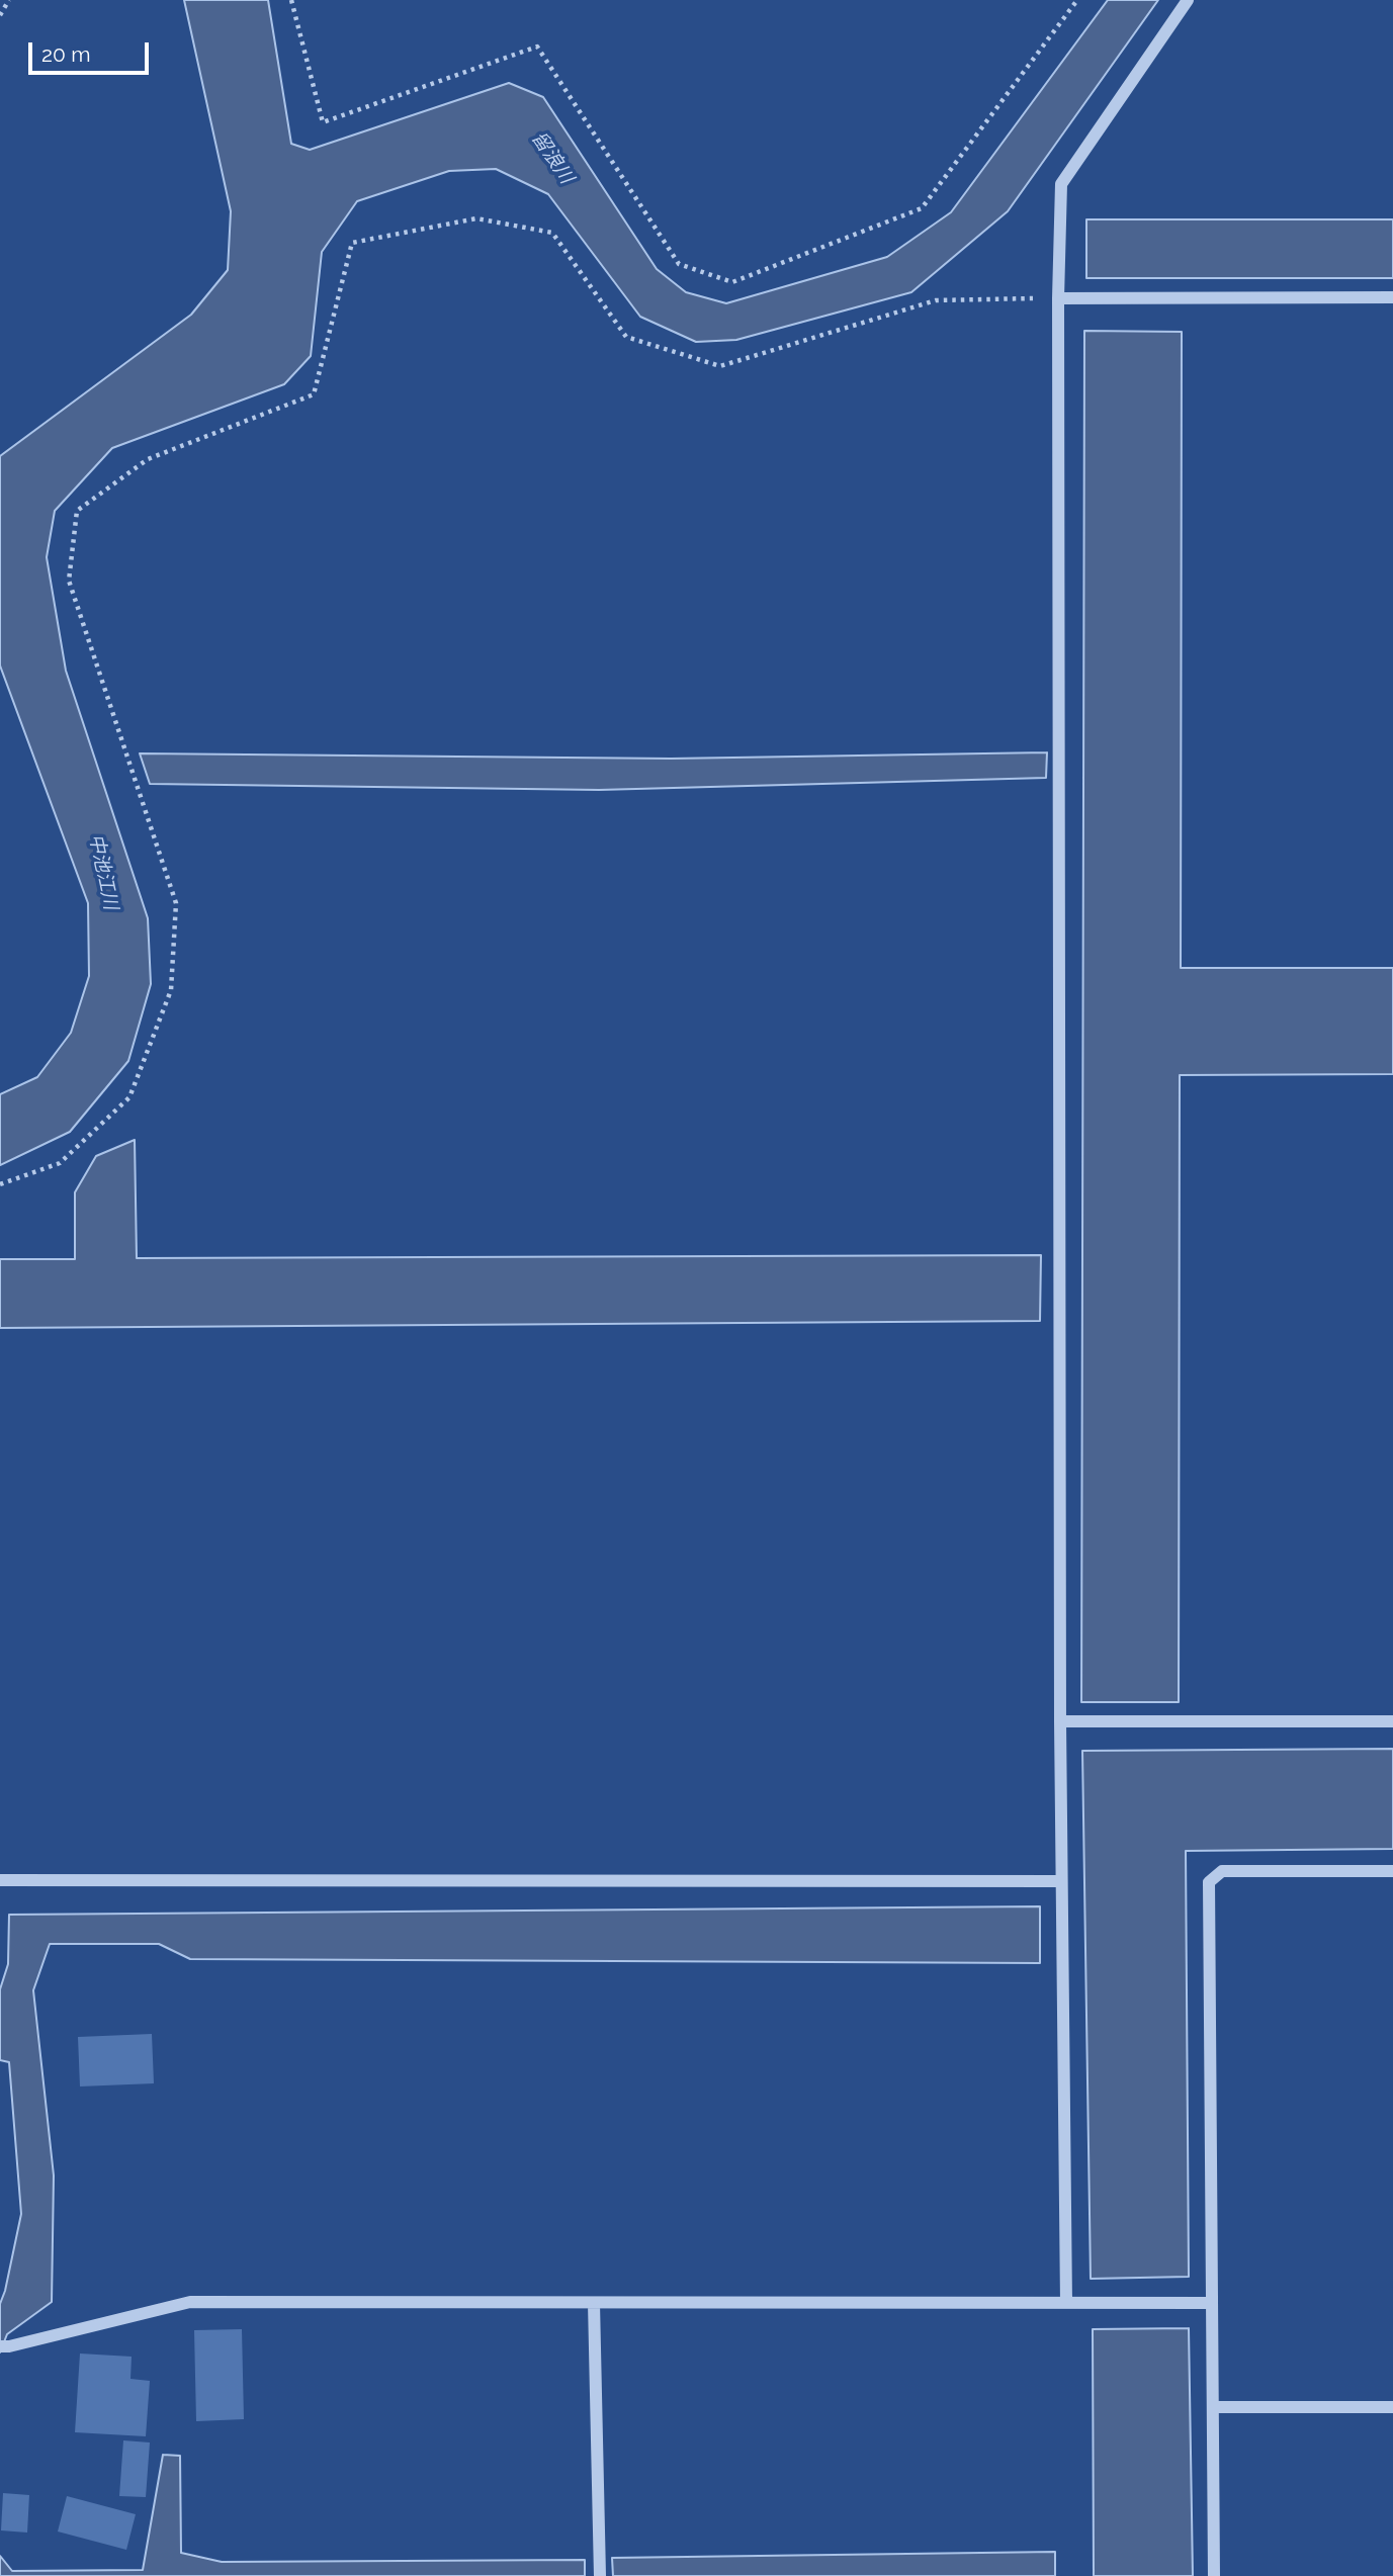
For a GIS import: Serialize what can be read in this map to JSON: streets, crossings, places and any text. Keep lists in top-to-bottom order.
{
  "water": ["留浪川", "中池江川"],
  "scale_bar": "20 m"
}
